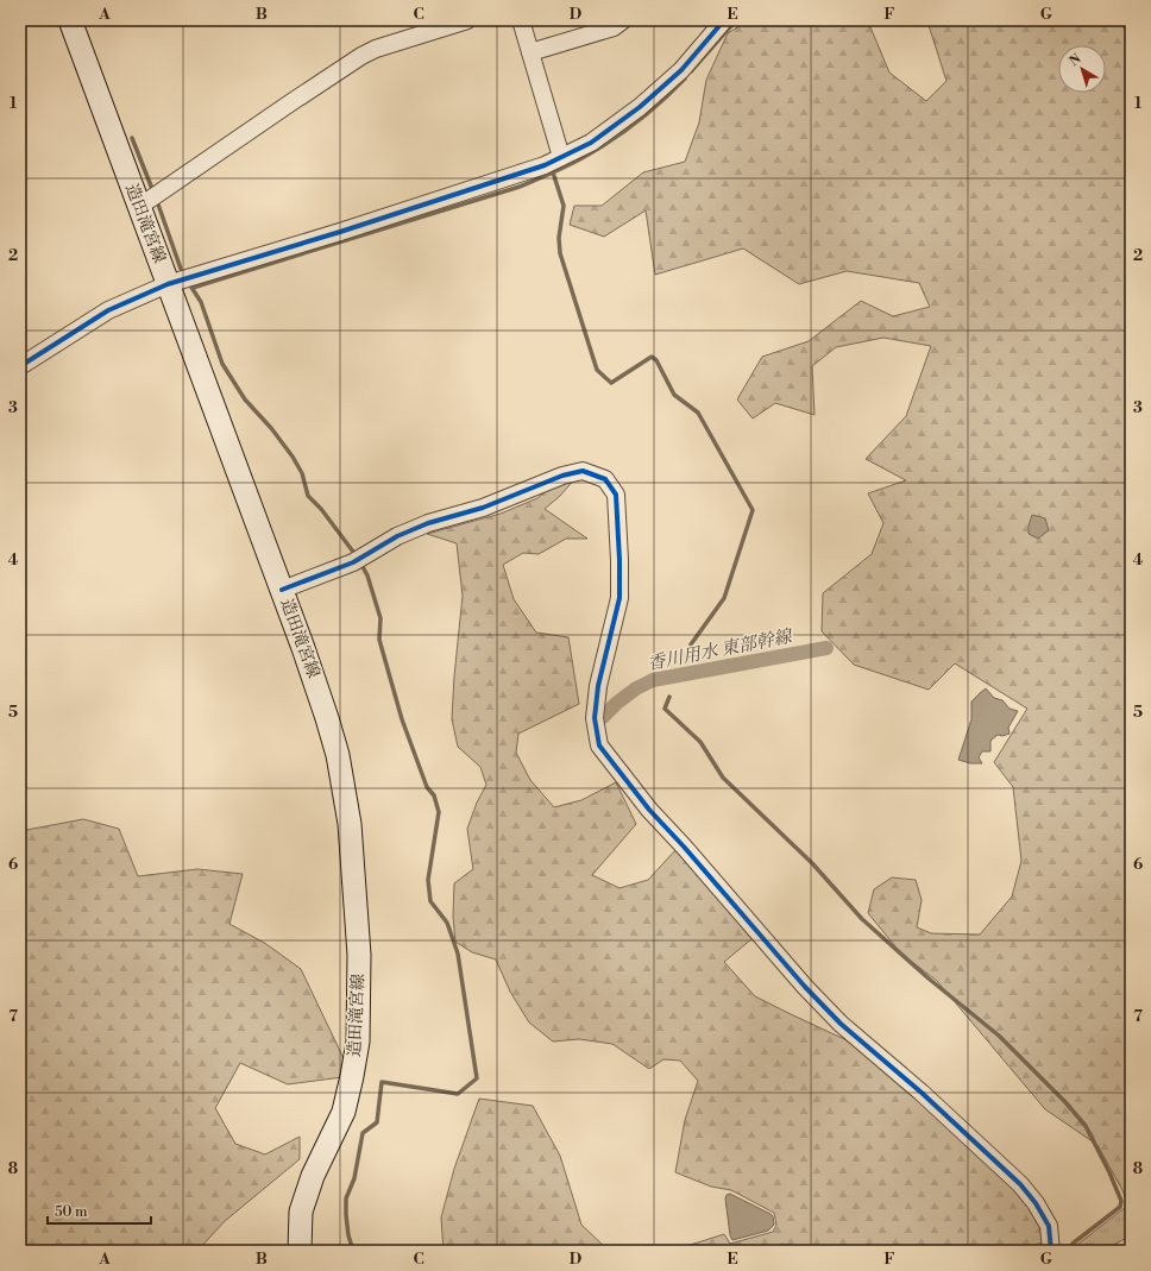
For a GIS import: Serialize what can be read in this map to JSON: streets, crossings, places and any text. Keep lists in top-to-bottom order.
{
  "streets": {
    "main road": ["造田滝宮線"]
  },
  "water": ["香川用水 東部幹線"],
  "scale_bar": "50 m",
  "north": "top left",
  "grid": {
    "columns": [
      "A",
      "B",
      "C",
      "D",
      "E",
      "F",
      "G"
    ],
    "rows": [
      "1",
      "2",
      "3",
      "4",
      "5",
      "6",
      "7",
      "8"
    ]
  }
}
